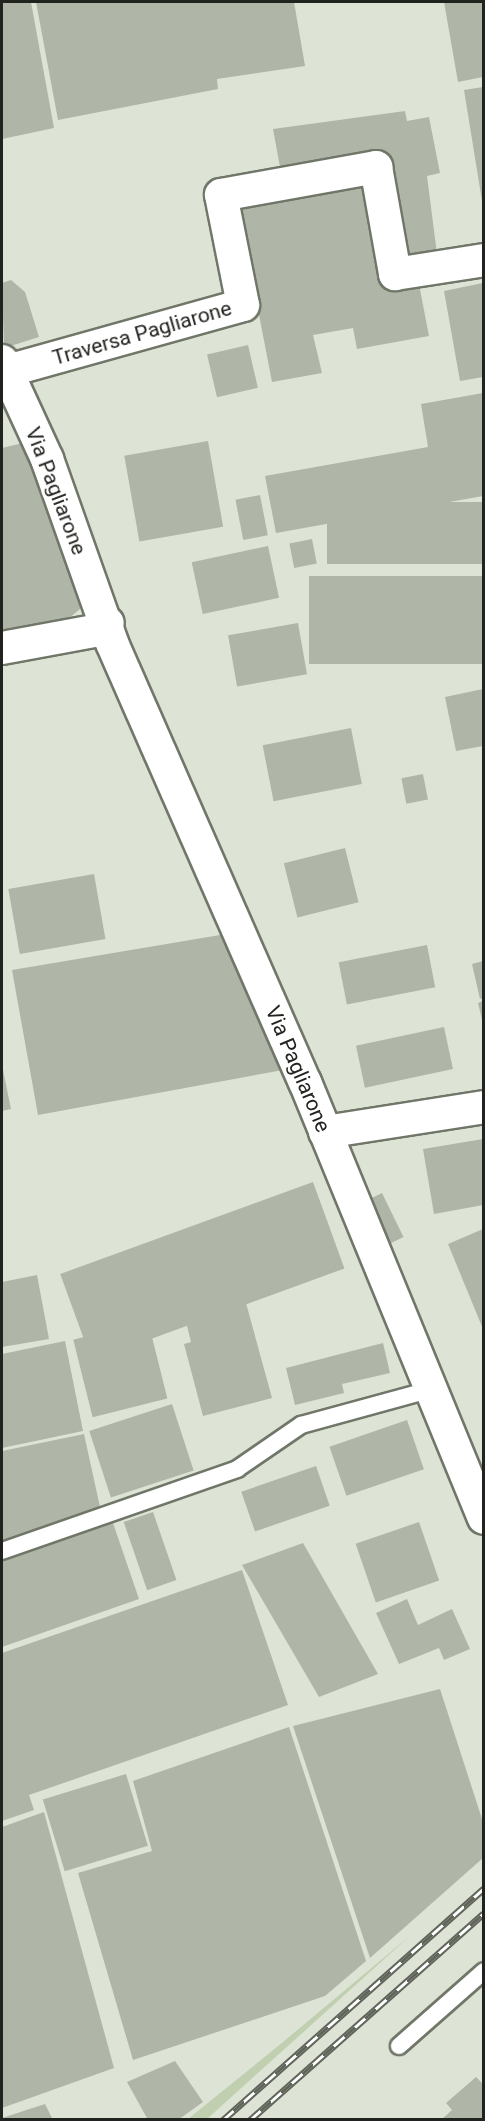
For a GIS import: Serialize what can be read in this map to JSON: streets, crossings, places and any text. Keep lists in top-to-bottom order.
{
  "streets": {
    "street": ["Traversa Pagliarone", "Via Pagliarone"]
  },
  "crossings": [
    ["Traversa Pagliarone", "Via Pagliarone"]
  ]
}
